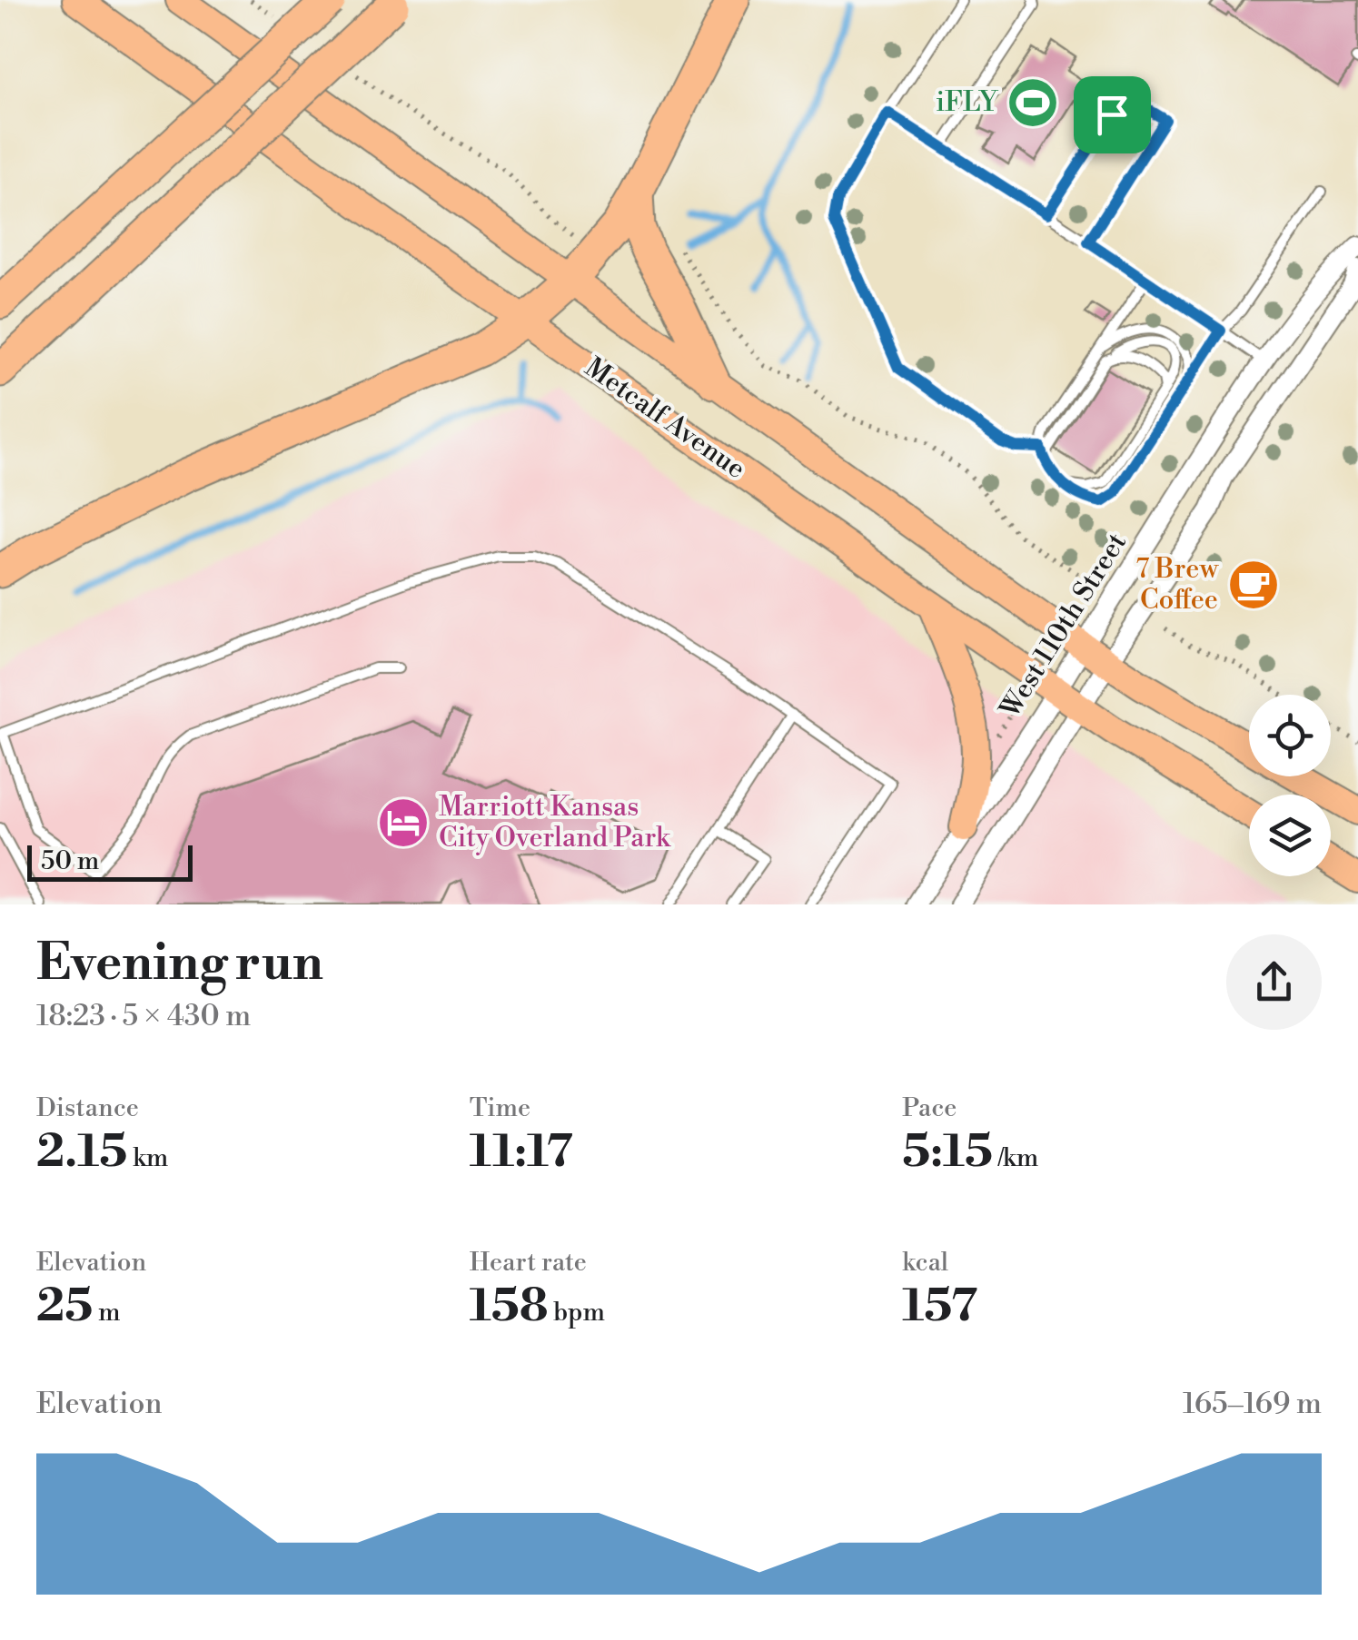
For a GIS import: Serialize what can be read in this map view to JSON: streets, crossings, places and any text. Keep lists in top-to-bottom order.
{
  "streets": {
    "main road": ["Metcalf Avenue"],
    "street": ["West 110th Street"]
  },
  "crossings": [
    ["Metcalf Avenue", "West 110th Street"]
  ],
  "places": {
    "sports": ["iFLY"],
    "cafe": ["7 Brew Coffee"],
    "hotel": ["Marriott Kansas City Overland Park"]
  },
  "scale_bar": "50 m",
  "page": {
    "scale": "50 m",
    "heading": ["Evening run", "18:23 · 5 × 430 m"],
    "stats": [
      ["Distance", "2.15 km"],
      ["Time", "11:17"],
      ["Pace", "5:15 /km"],
      ["Elevation", "25 m"],
      ["Heart rate", "158 bpm"],
      ["kcal", "157"]
    ],
    "chart": ["Elevation", "165–169 m"]
  }
}
